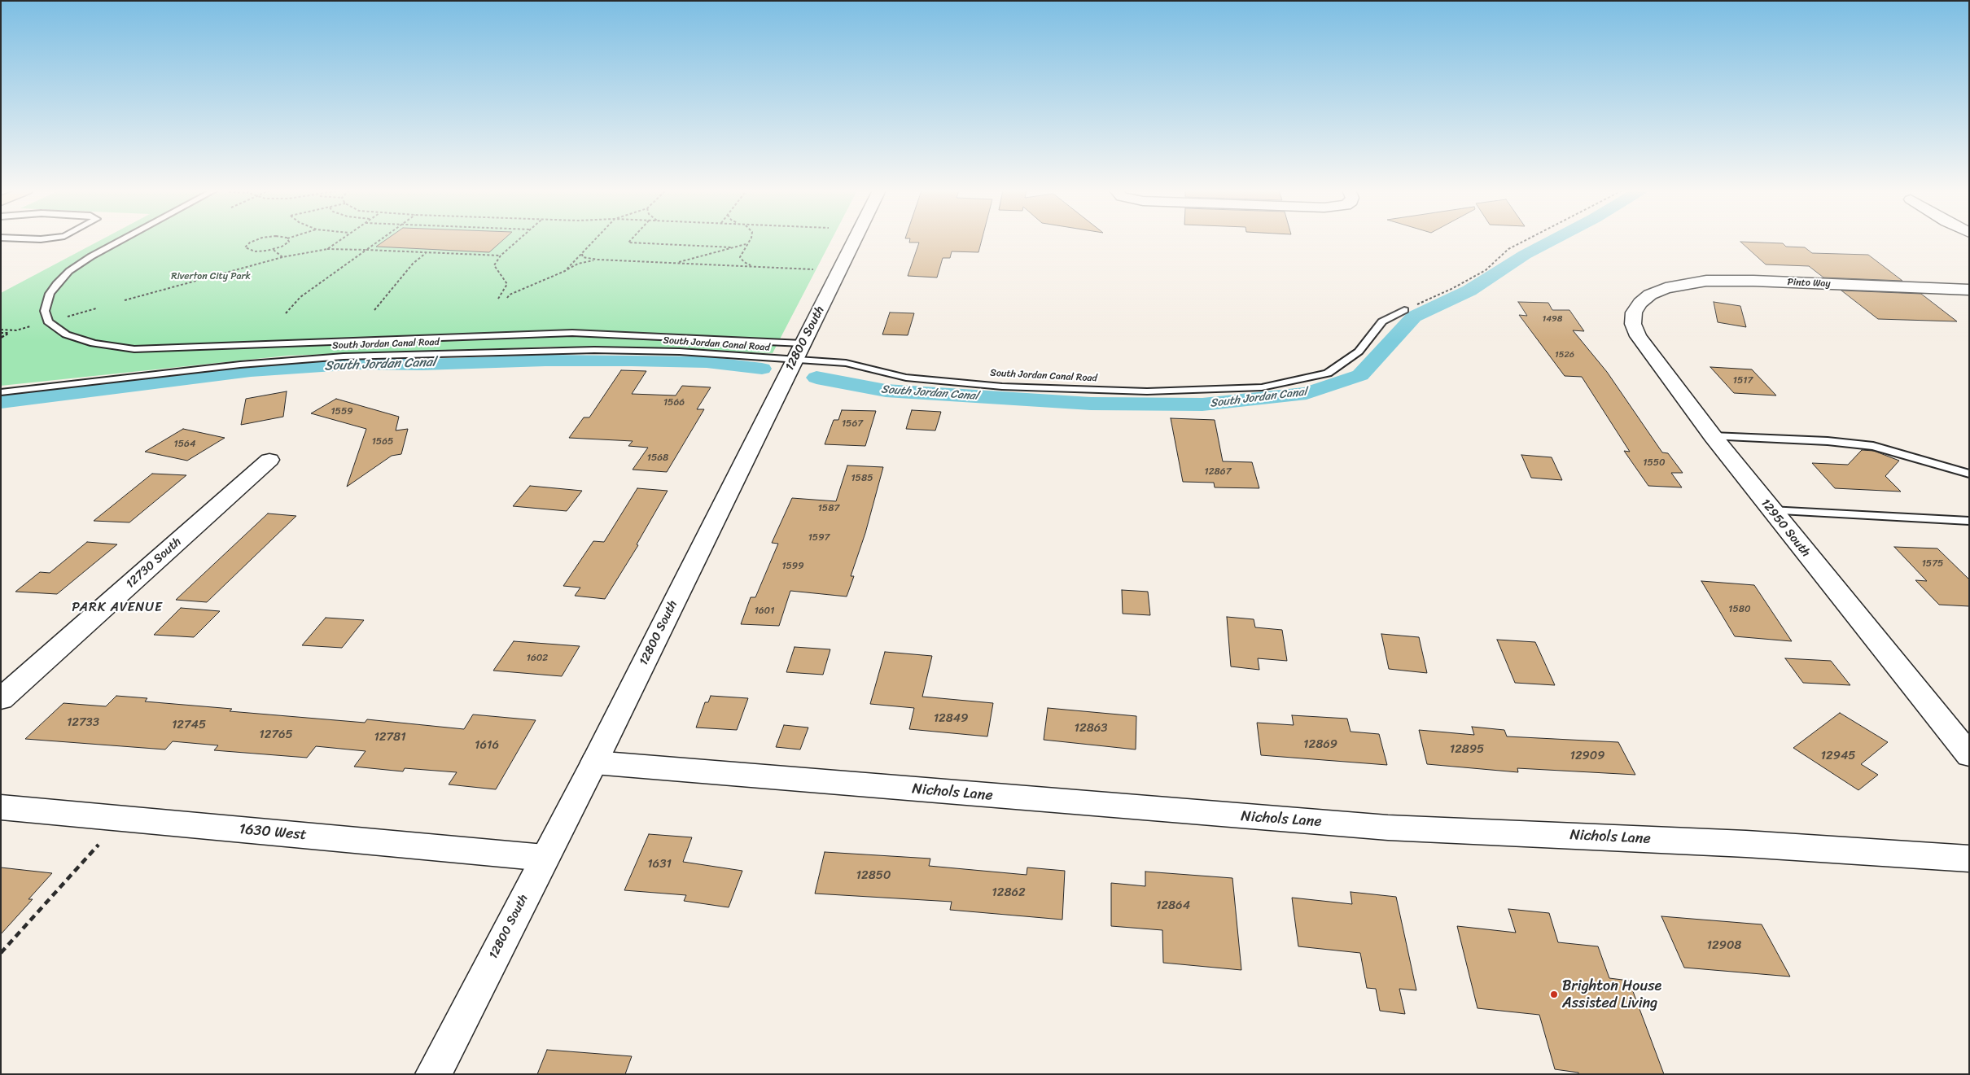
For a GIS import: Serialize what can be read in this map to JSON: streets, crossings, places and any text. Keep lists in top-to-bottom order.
{
  "streets": {
    "street": [
      "Pinto Way",
      "12800 South",
      "12950 South",
      "12730 South",
      "Nichols Lane",
      "1630 West"
    ],
    "lane": ["South Jordan Canal Road"]
  },
  "crossings": [
    ["Pinto Way", "12950 South"],
    ["12800 South", "South Jordan Canal Road"],
    ["12800 South", "Nichols Lane"],
    ["12800 South", "1630 West"]
  ],
  "districts": ["PARK AVENUE"],
  "water": ["South Jordan Canal"],
  "parks": ["Riverton City Park"],
  "places": ["Brighton House Assisted Living"],
  "house_numbers": [
    "1498",
    "1526",
    "1517",
    "1566",
    "1559",
    "1567",
    "1565",
    "1564",
    "1568",
    "1550",
    "12867",
    "1585",
    "1587",
    "1597",
    "1575",
    "1599",
    "1580",
    "1601",
    "1602",
    "12849",
    "12733",
    "12745",
    "12863",
    "12765",
    "12781",
    "12869",
    "1616",
    "12895",
    "12909",
    "12945",
    "1631",
    "12850",
    "12862",
    "12864",
    "12908"
  ]
}
